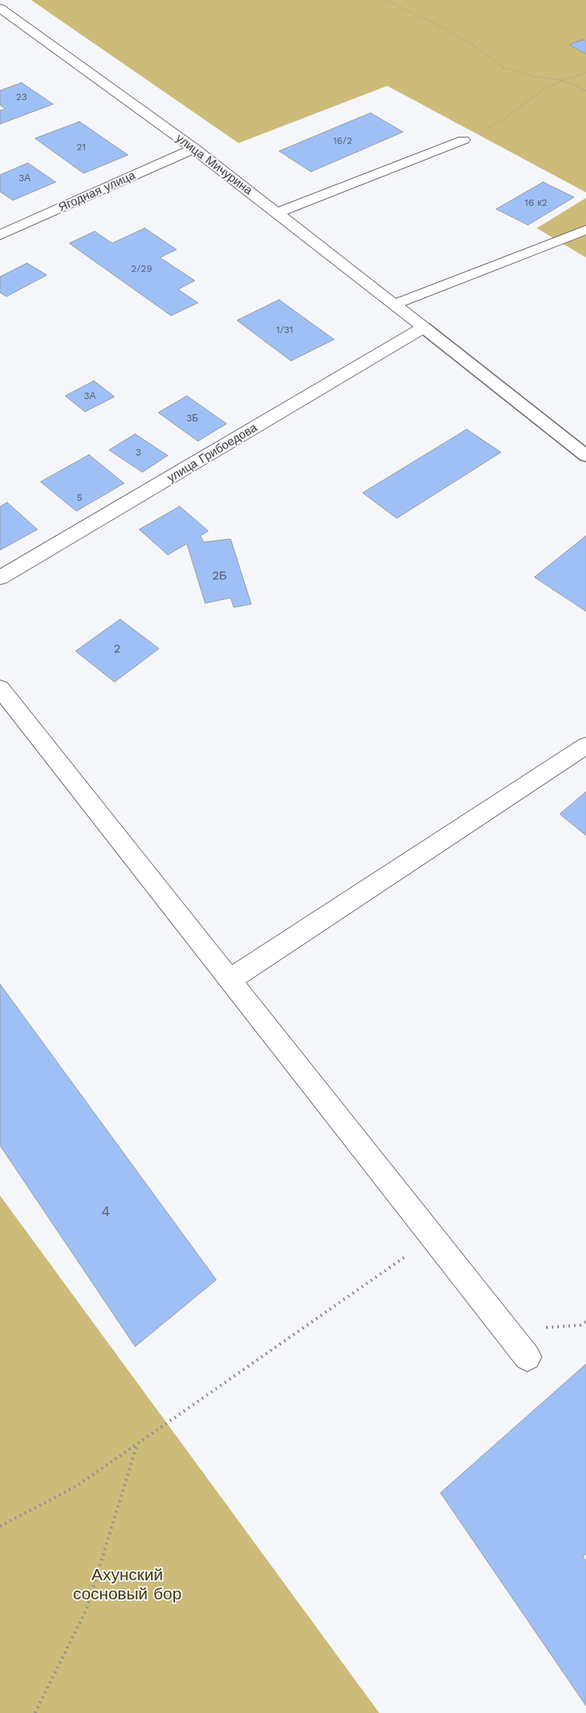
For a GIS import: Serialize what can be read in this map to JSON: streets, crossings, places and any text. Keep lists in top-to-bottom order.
{
  "streets": {
    "street": ["улица Мичурина", "Ягодная улица", "улица Грибоедова"]
  },
  "crossings": [
    ["улица Мичурина", "Ягодная улица"],
    ["улица Мичурина", "улица Грибоедова"]
  ],
  "parks": ["Ахунский сосновый бор"],
  "house_numbers": [
    "23",
    "16/2",
    "21",
    "3А",
    "16 к2",
    "2/29",
    "1/31",
    "3А",
    "3Б",
    "3",
    "5",
    "2Б",
    "2",
    "4"
  ]
}
